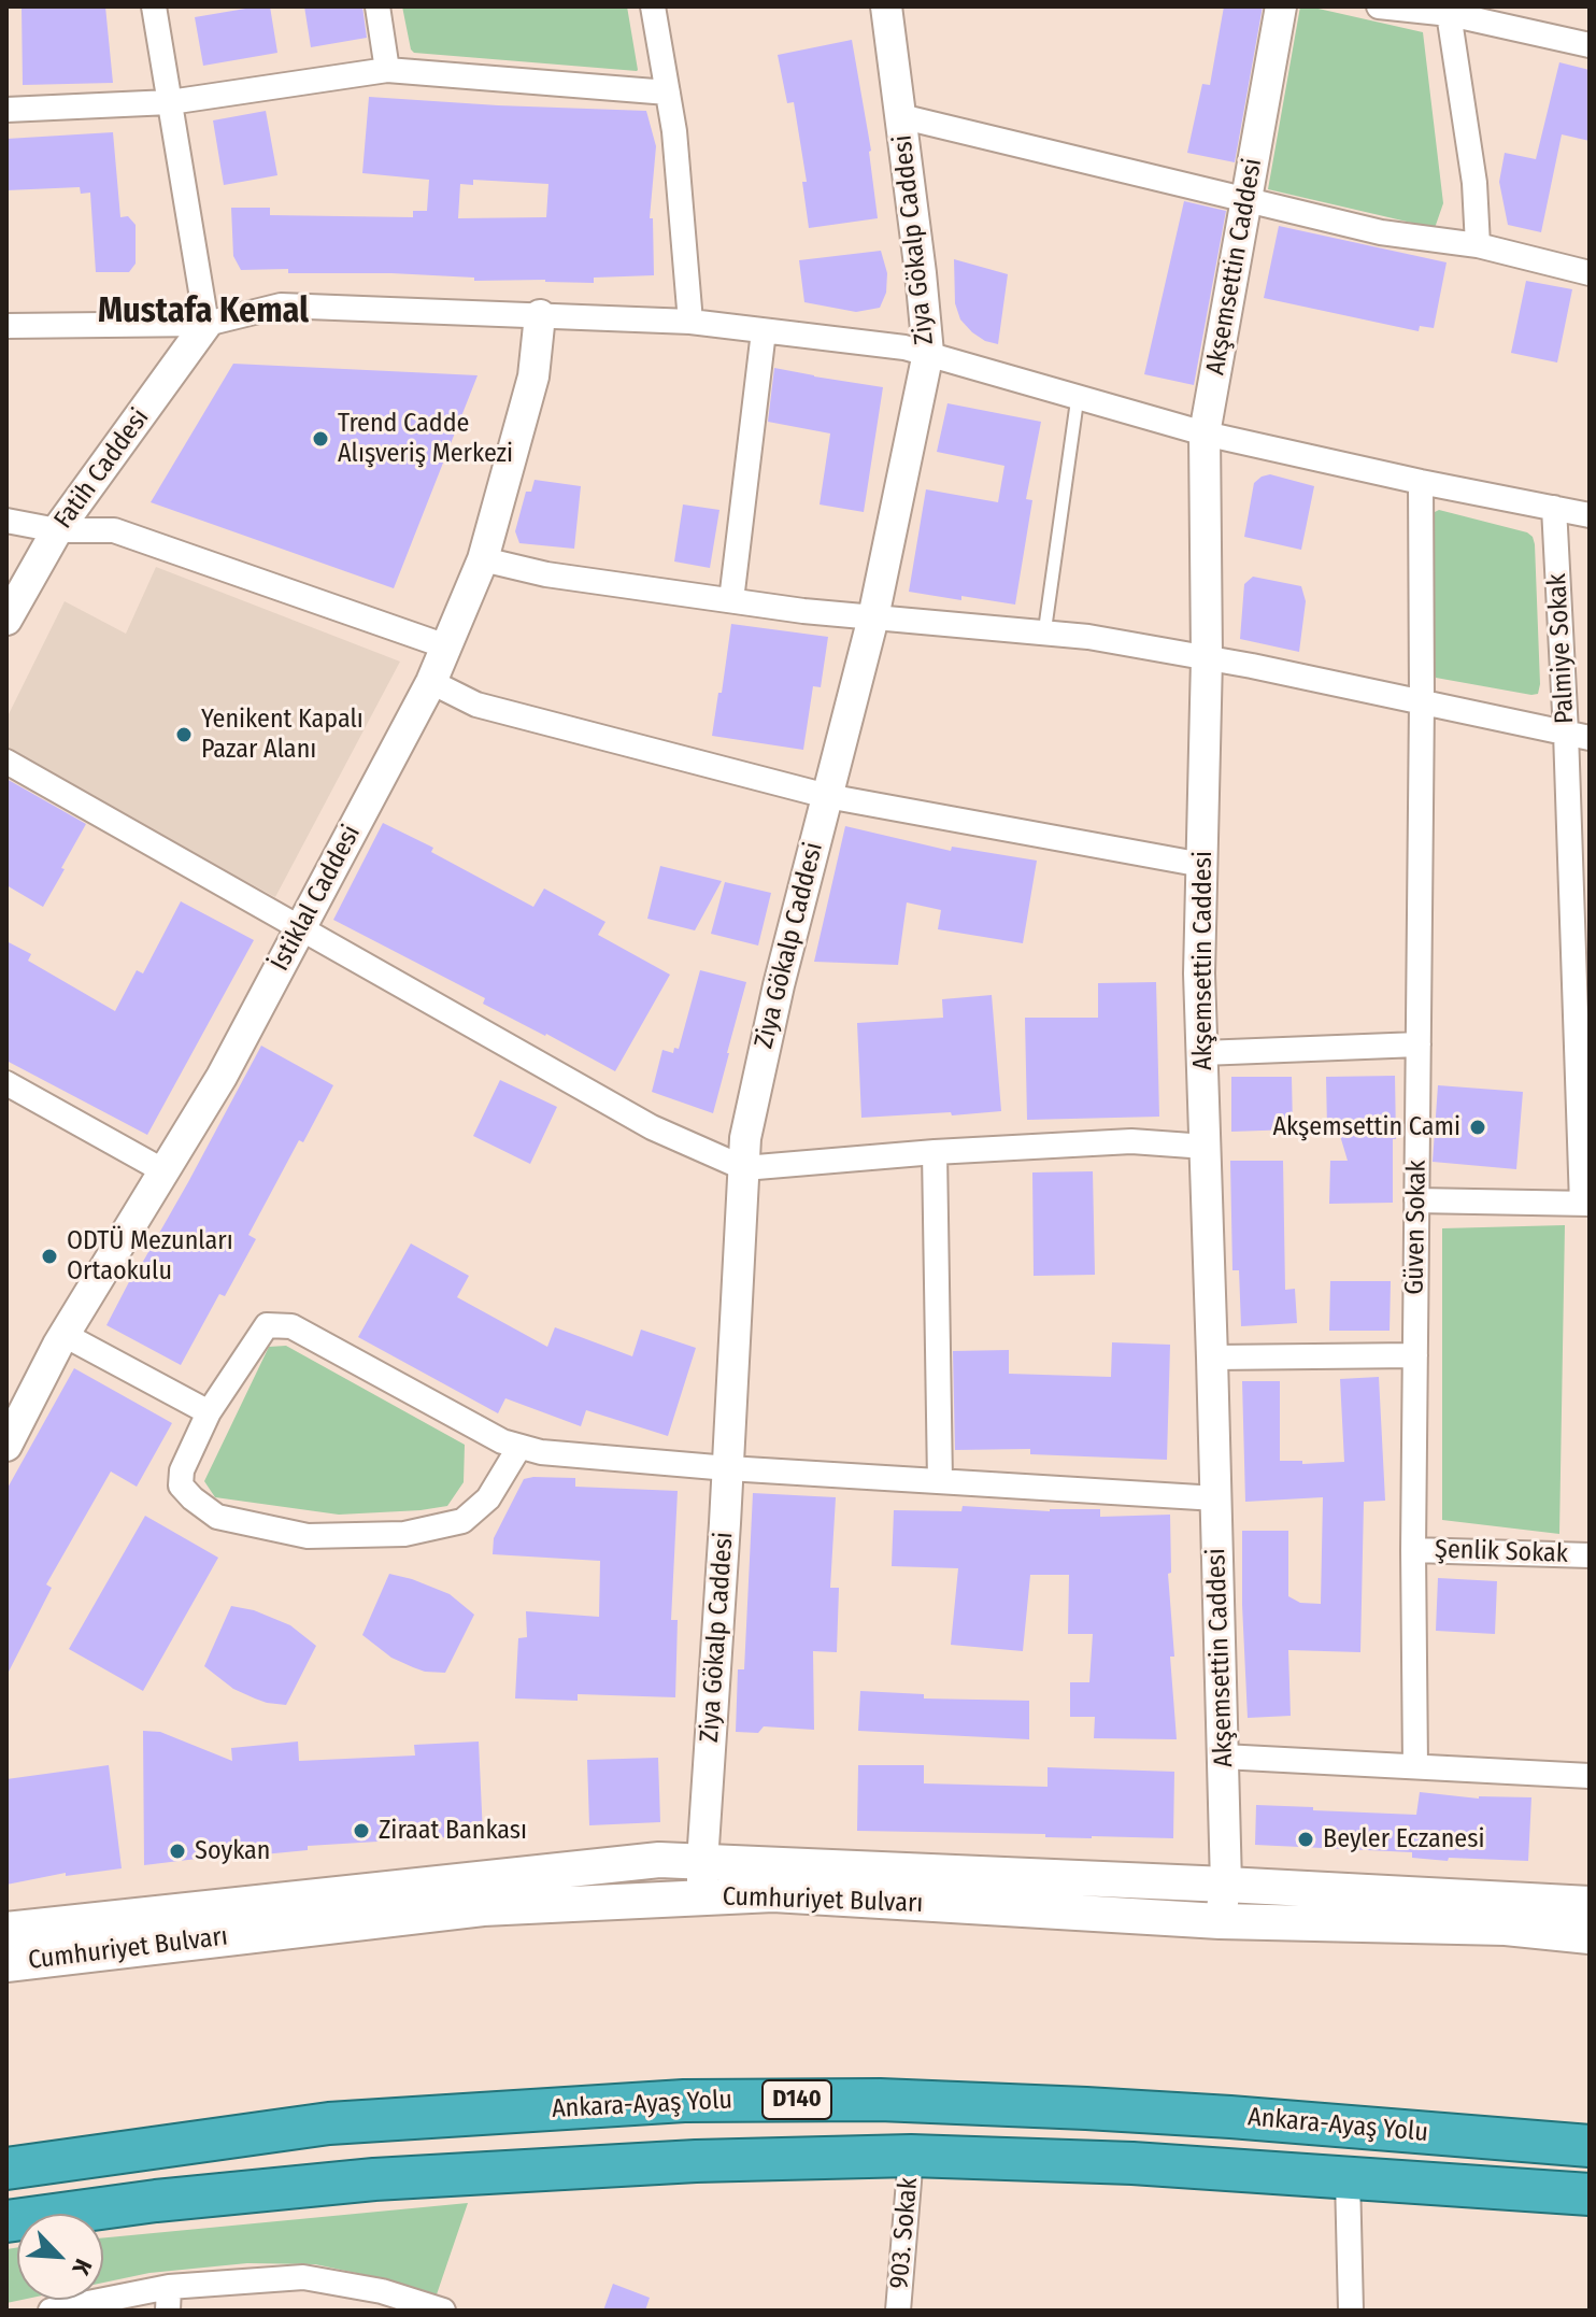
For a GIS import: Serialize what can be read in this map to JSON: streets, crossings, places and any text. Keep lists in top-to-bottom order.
{
  "streets": {
    "highway": ["D140", "Ankara-Ayaş Yolu"],
    "main road": ["Cumhuriyet Bulvarı"],
    "street": [
      "Ziya Gökalp Caddesi",
      "Akşemsettin Caddesi",
      "Fatih Caddesi",
      "Palmiye Sokak",
      "İstiklal Caddesi",
      "Güven Sokak",
      "Şenlik Sokak",
      "903. Sokak"
    ]
  },
  "crossings": [
    ["Ziya Gökalp Caddesi", "Cumhuriyet Bulvarı"],
    ["Akşemsettin Caddesi", "Cumhuriyet Bulvarı"],
    ["Güven Sokak", "Şenlik Sokak"],
    ["Ankara-Ayaş Yolu", "903. Sokak"]
  ],
  "districts": ["Mustafa Kemal"],
  "places": [
    "Trend Cadde Alışveriş Merkezi",
    "Yenikent Kapalı Pazar Alanı",
    "Akşemsettin Cami",
    "ODTÜ Mezunları Ortaokulu",
    "Ziraat Bankası",
    "Beyler Eczanesi",
    "Soykan"
  ],
  "north": "bottom right"
}
